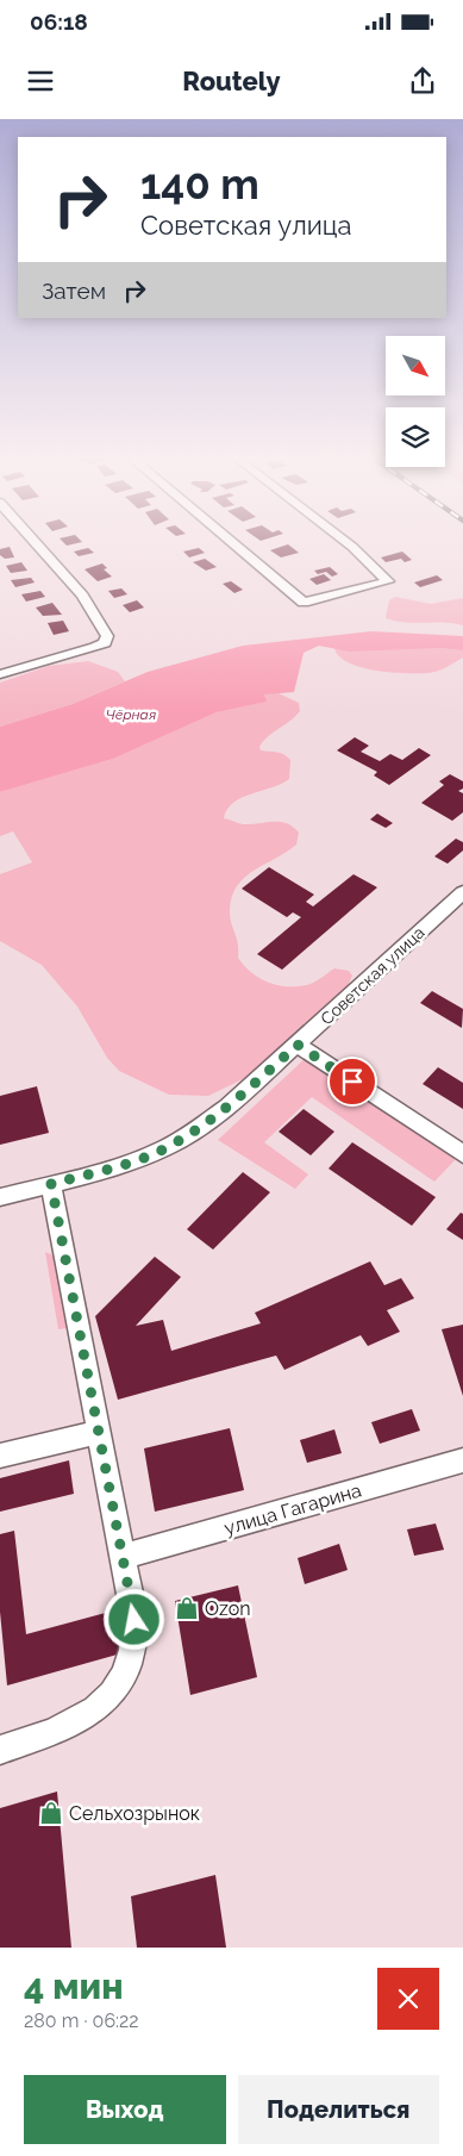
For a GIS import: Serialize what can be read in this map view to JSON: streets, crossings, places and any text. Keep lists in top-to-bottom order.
{
  "streets": {
    "street": ["Советская улица", "улица Гагарина"]
  },
  "water": ["Чёрная"],
  "places": {
    "shop": ["Ozon", "Сельхозрынок"]
  },
  "north": "bottom right",
  "page": {
    "status": "06:18",
    "header": "Routely",
    "turn": ["140 m", "Советская улица"],
    "then": "Затем",
    "heading": ["4 мин", "280 m · 06:22"],
    "buttons": ["Выход", "Поделиться"]
  }
}
